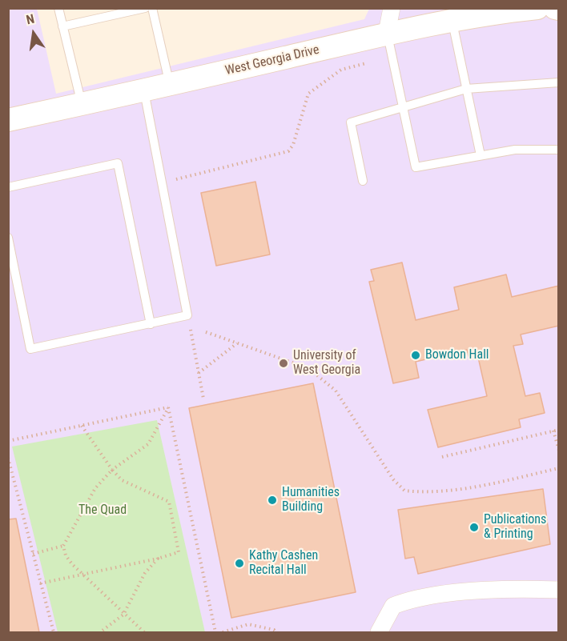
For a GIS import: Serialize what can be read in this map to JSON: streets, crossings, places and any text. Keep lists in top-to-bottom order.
{
  "streets": {
    "street": ["West Georgia Drive"]
  },
  "parks": ["The Quad"],
  "places": [
    "Bowdon Hall",
    "University of West Georgia",
    "Humanities Building",
    "Publications & Printing",
    "Kathy Cashen Recital Hall"
  ],
  "north": "top"
}
